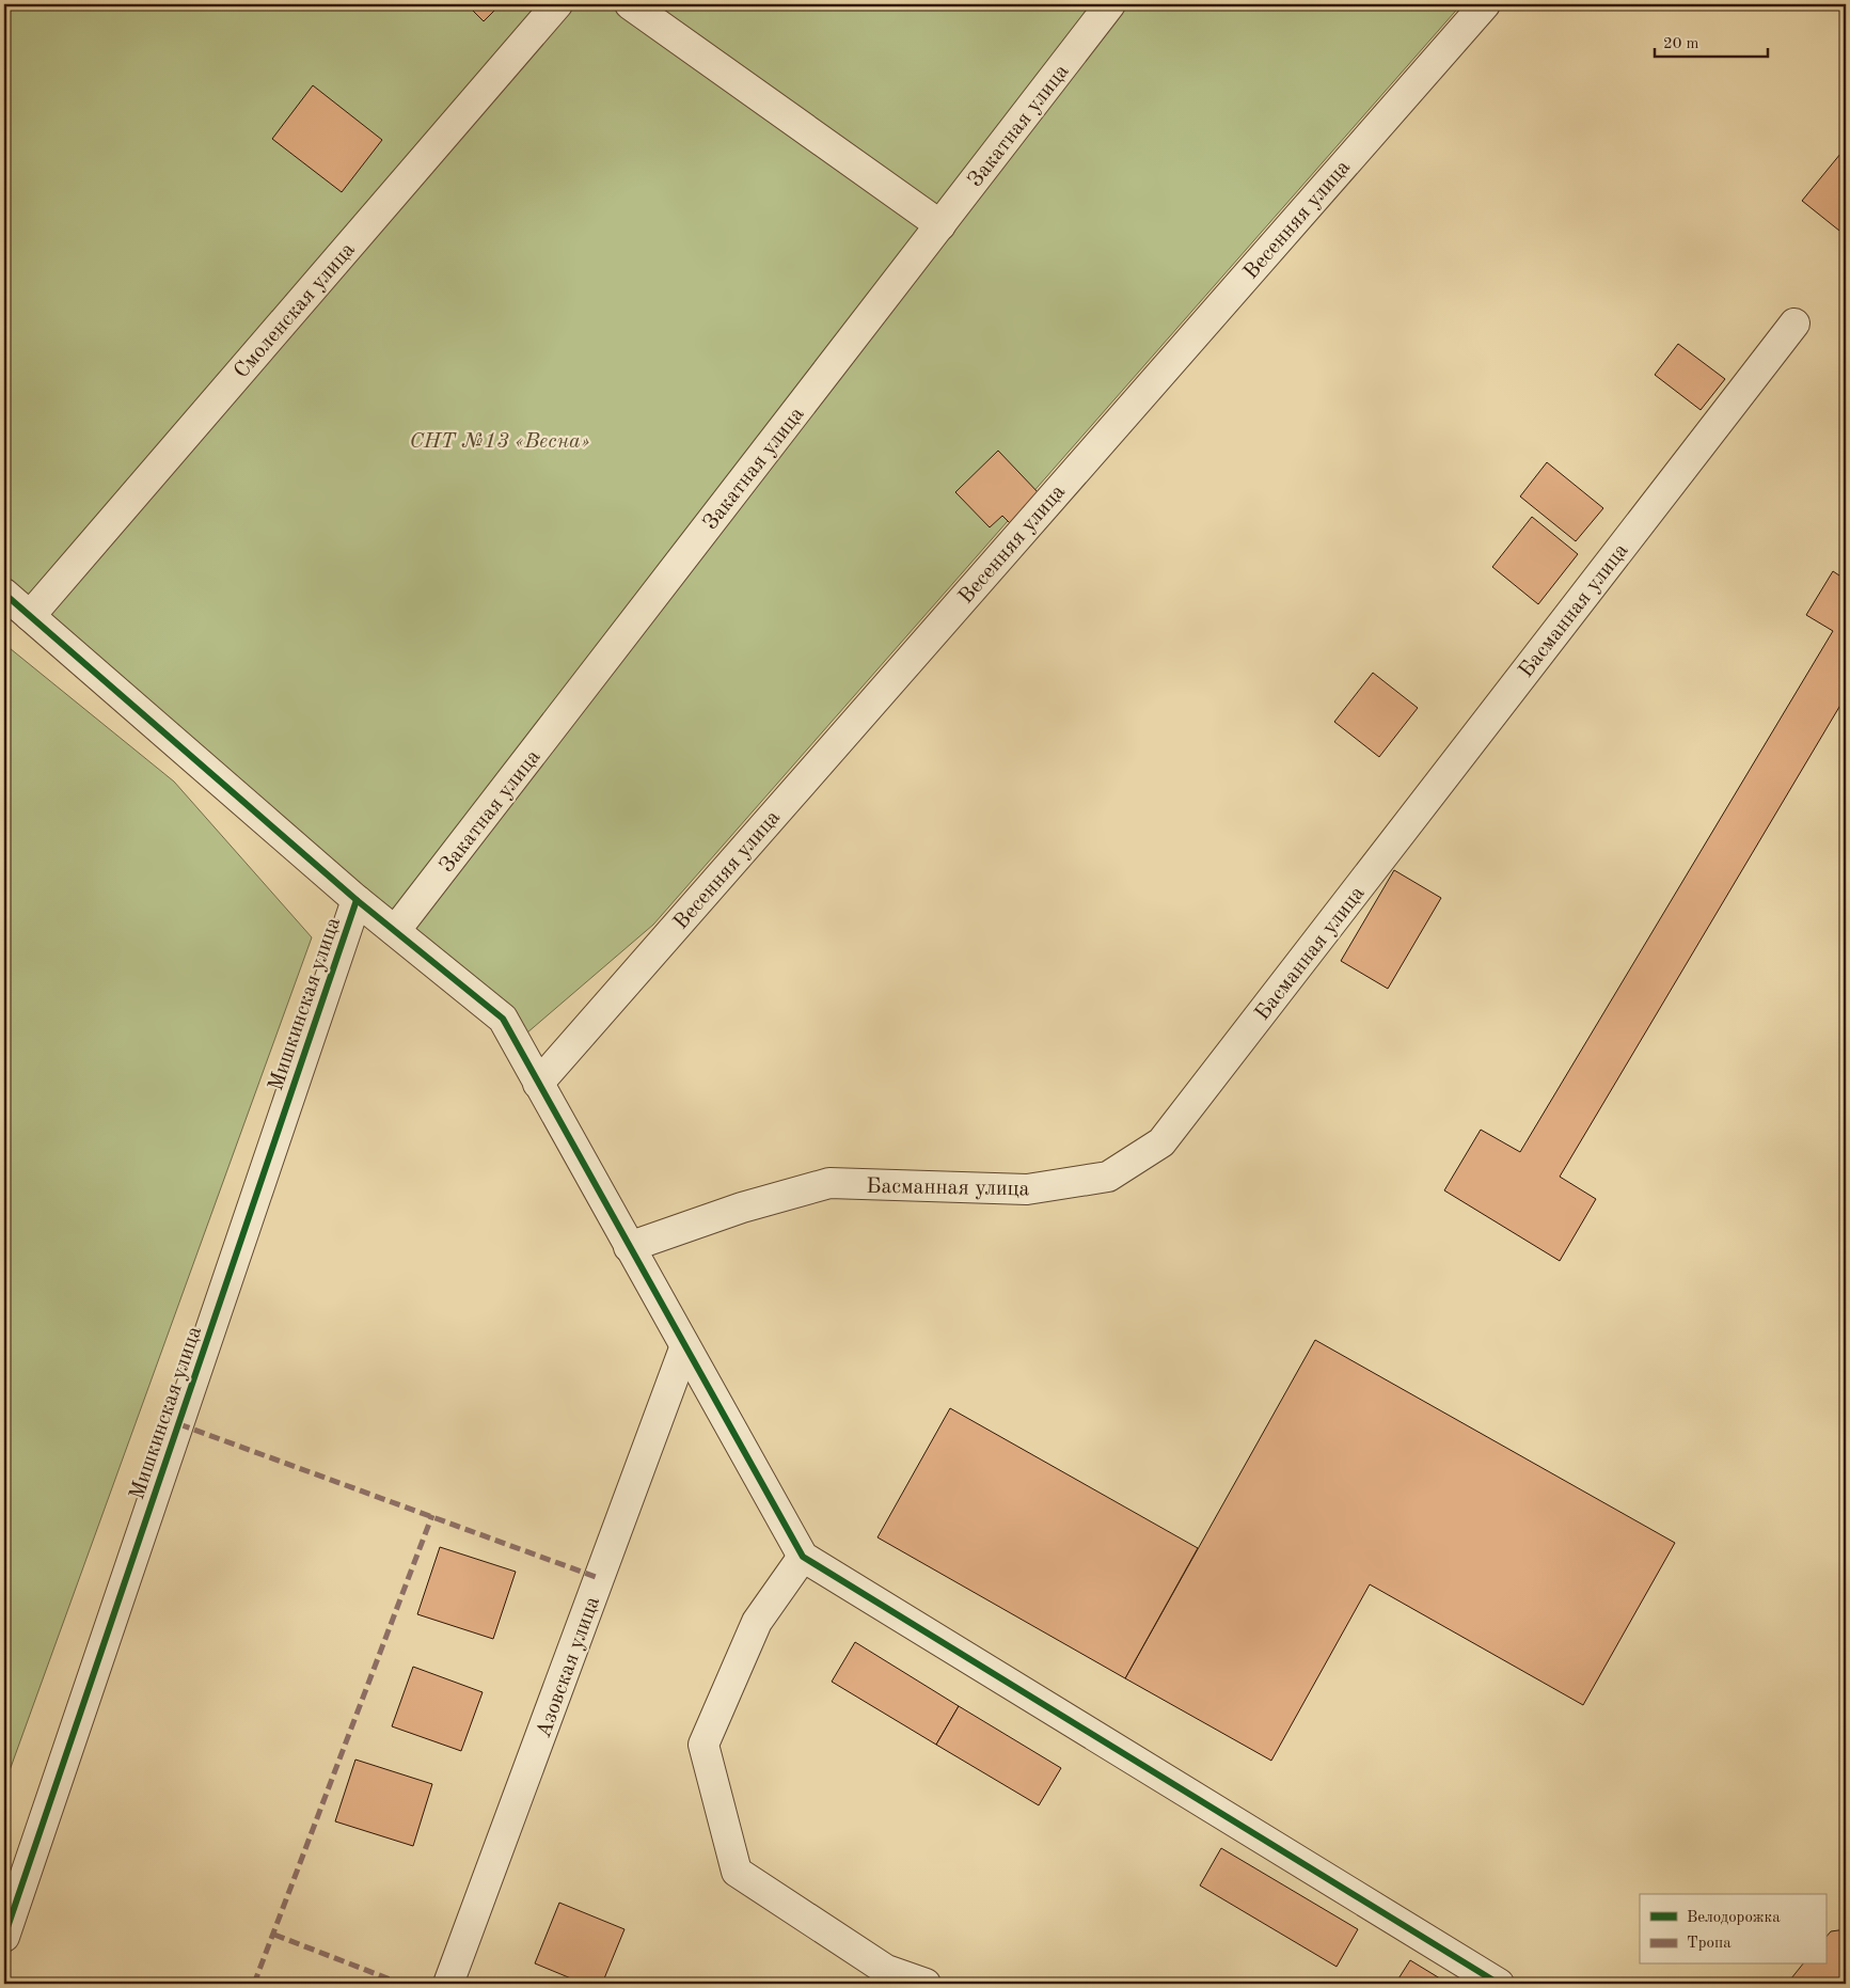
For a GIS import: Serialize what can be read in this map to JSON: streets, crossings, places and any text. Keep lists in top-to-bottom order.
{
  "streets": {
    "street": [
      "Закатная улица",
      "Весенняя улица",
      "Смоленская улица",
      "Басманная улица",
      "Мишкинская улица",
      "Азовская улица"
    ]
  },
  "parks": ["СНТ №13 «Весна»"],
  "legend": ["Велодорожка", "Тропа"],
  "scale_bar": "20 m"
}
